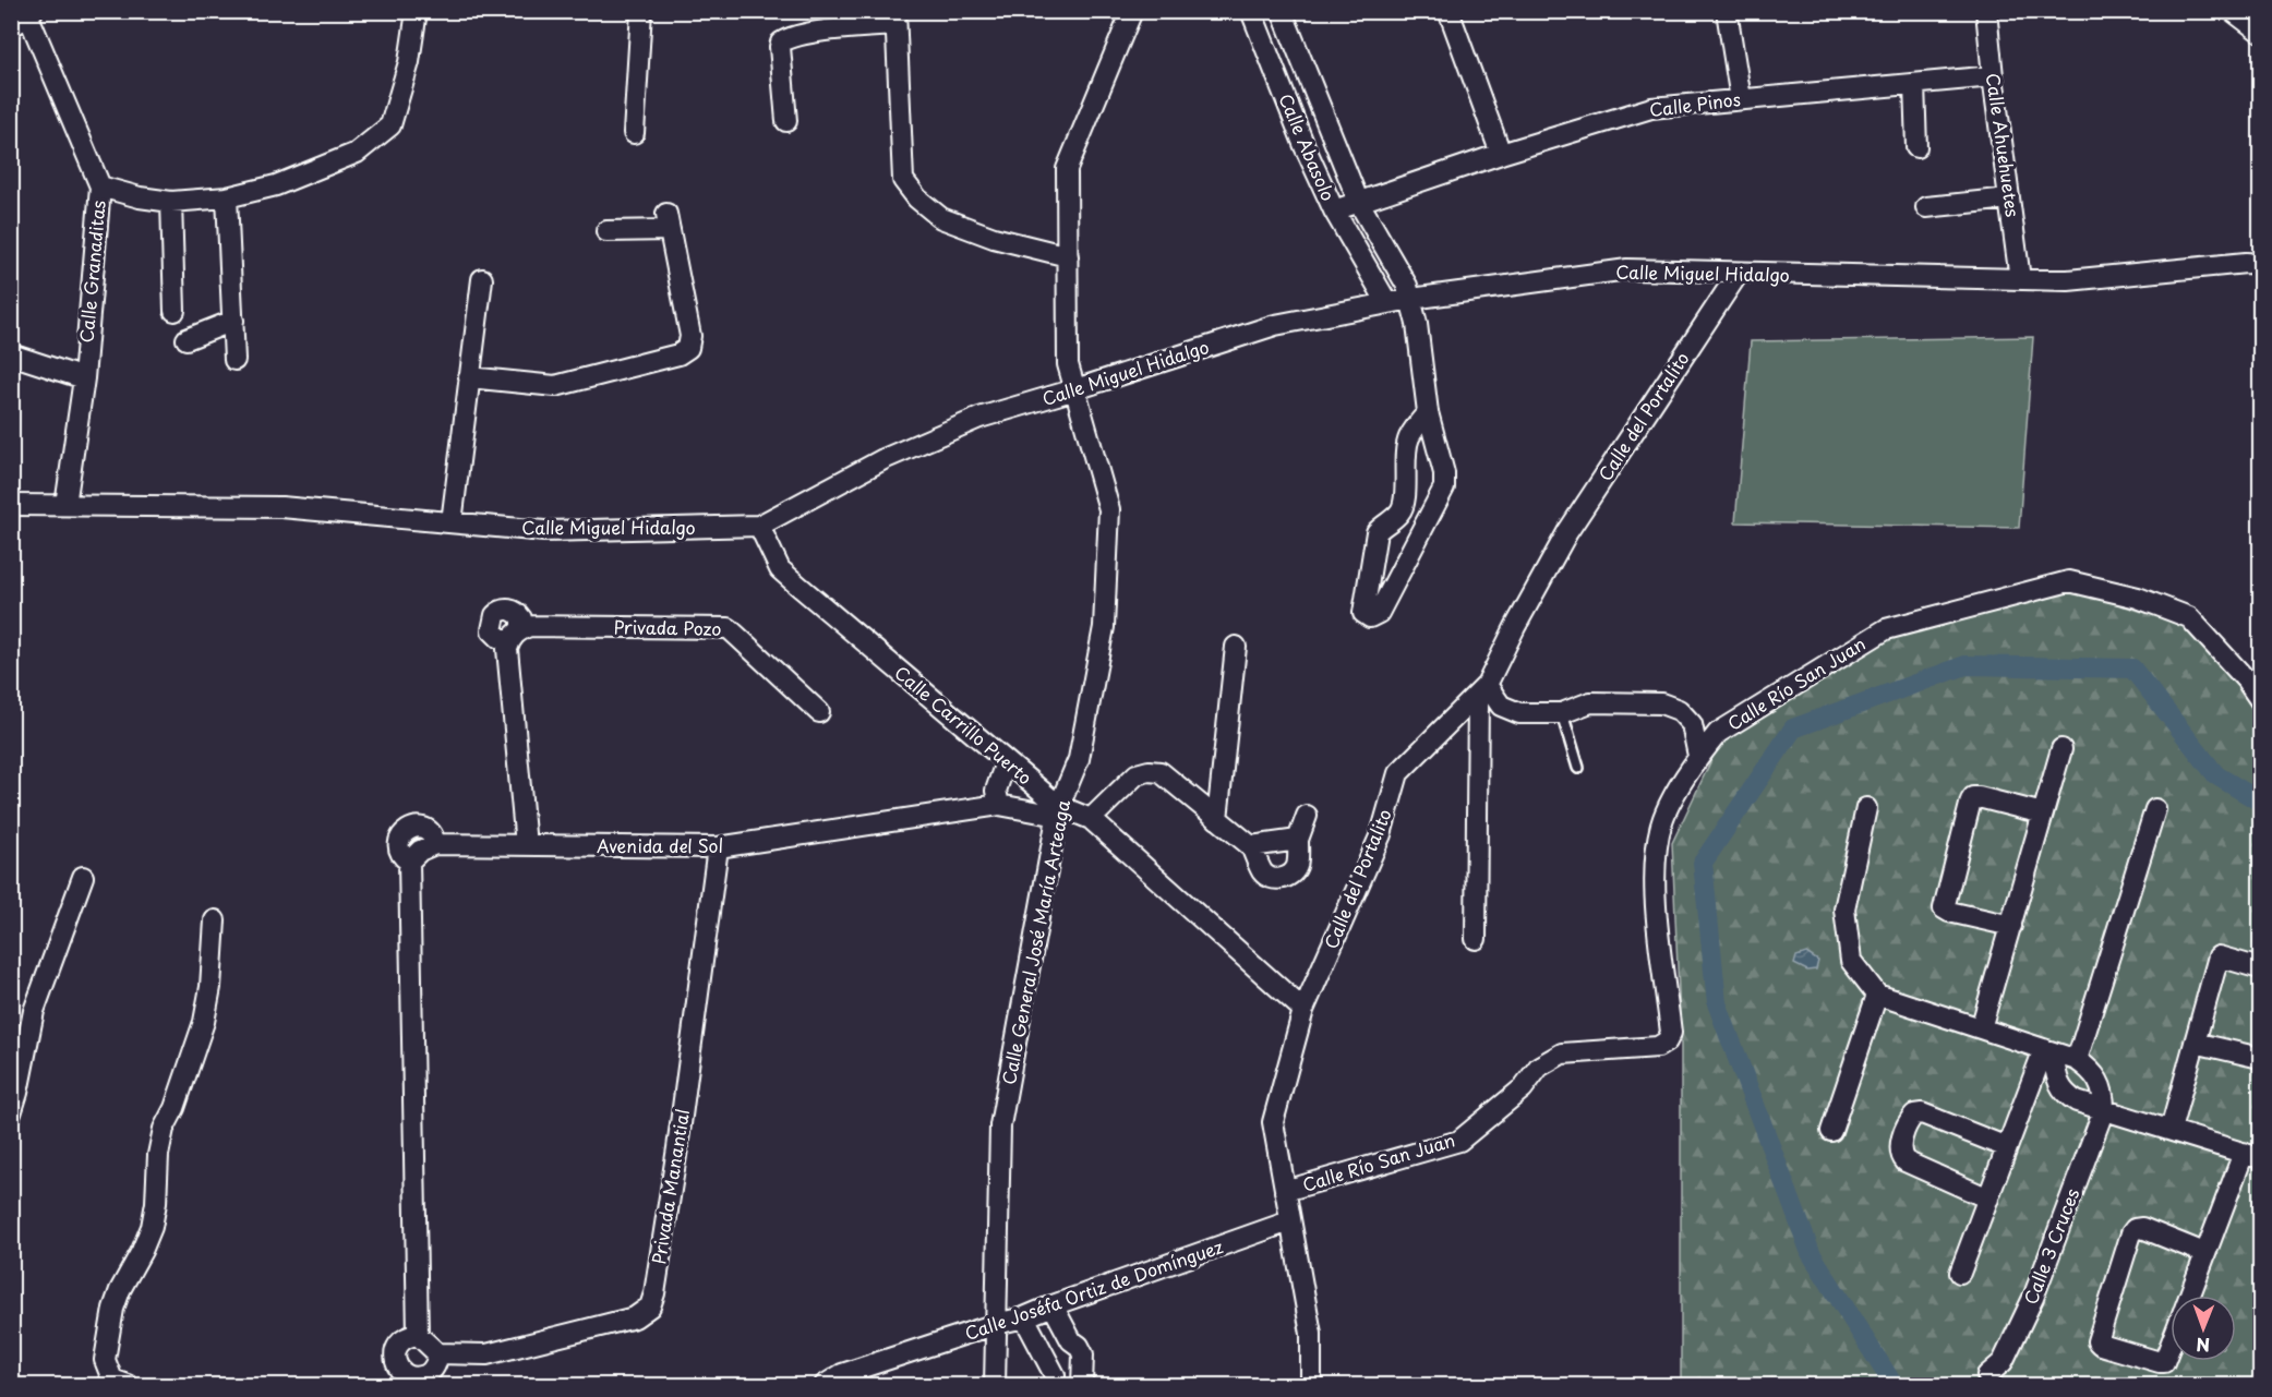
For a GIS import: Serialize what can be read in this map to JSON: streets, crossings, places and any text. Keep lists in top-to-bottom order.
{
  "streets": {
    "street": [
      "Calle Pinos",
      "Calle Ahuehuetes",
      "Calle Abasolo",
      "Calle Granaditas",
      "Calle Miguel Hidalgo",
      "Calle del Portalito",
      "Privada Pozo",
      "Calle Río San Juan",
      "Calle Carrillo Puerto",
      "Avenida del Sol",
      "Calle General José María Arteaga",
      "Privada Manantial",
      "Calle 3 Cruces",
      "Calle Joséfa Ortiz de Domínguez"
    ]
  },
  "crossings": [
    ["Calle Pinos", "Calle Ahuehuetes"],
    ["Calle Pinos", "Calle Abasolo"],
    ["Calle Ahuehuetes", "Calle Miguel Hidalgo"],
    ["Calle Abasolo", "Calle Miguel Hidalgo"],
    ["Calle Granaditas", "Calle Miguel Hidalgo"],
    ["Calle Miguel Hidalgo", "Calle del Portalito"],
    ["Calle Miguel Hidalgo", "Calle Carrillo Puerto"],
    ["Calle Miguel Hidalgo", "Calle General José María Arteaga"],
    ["Calle del Portalito", "Calle Río San Juan"],
    ["Calle del Portalito", "Calle Carrillo Puerto"],
    ["Calle del Portalito", "Calle Joséfa Ortiz de Domínguez"],
    ["Privada Pozo", "Avenida del Sol"],
    ["Calle Carrillo Puerto", "Avenida del Sol"],
    ["Calle Carrillo Puerto", "Calle General José María Arteaga"],
    ["Avenida del Sol", "Calle General José María Arteaga"],
    ["Avenida del Sol", "Privada Manantial"],
    ["Calle General José María Arteaga", "Calle Joséfa Ortiz de Domínguez"]
  ],
  "north": "bottom"
}
